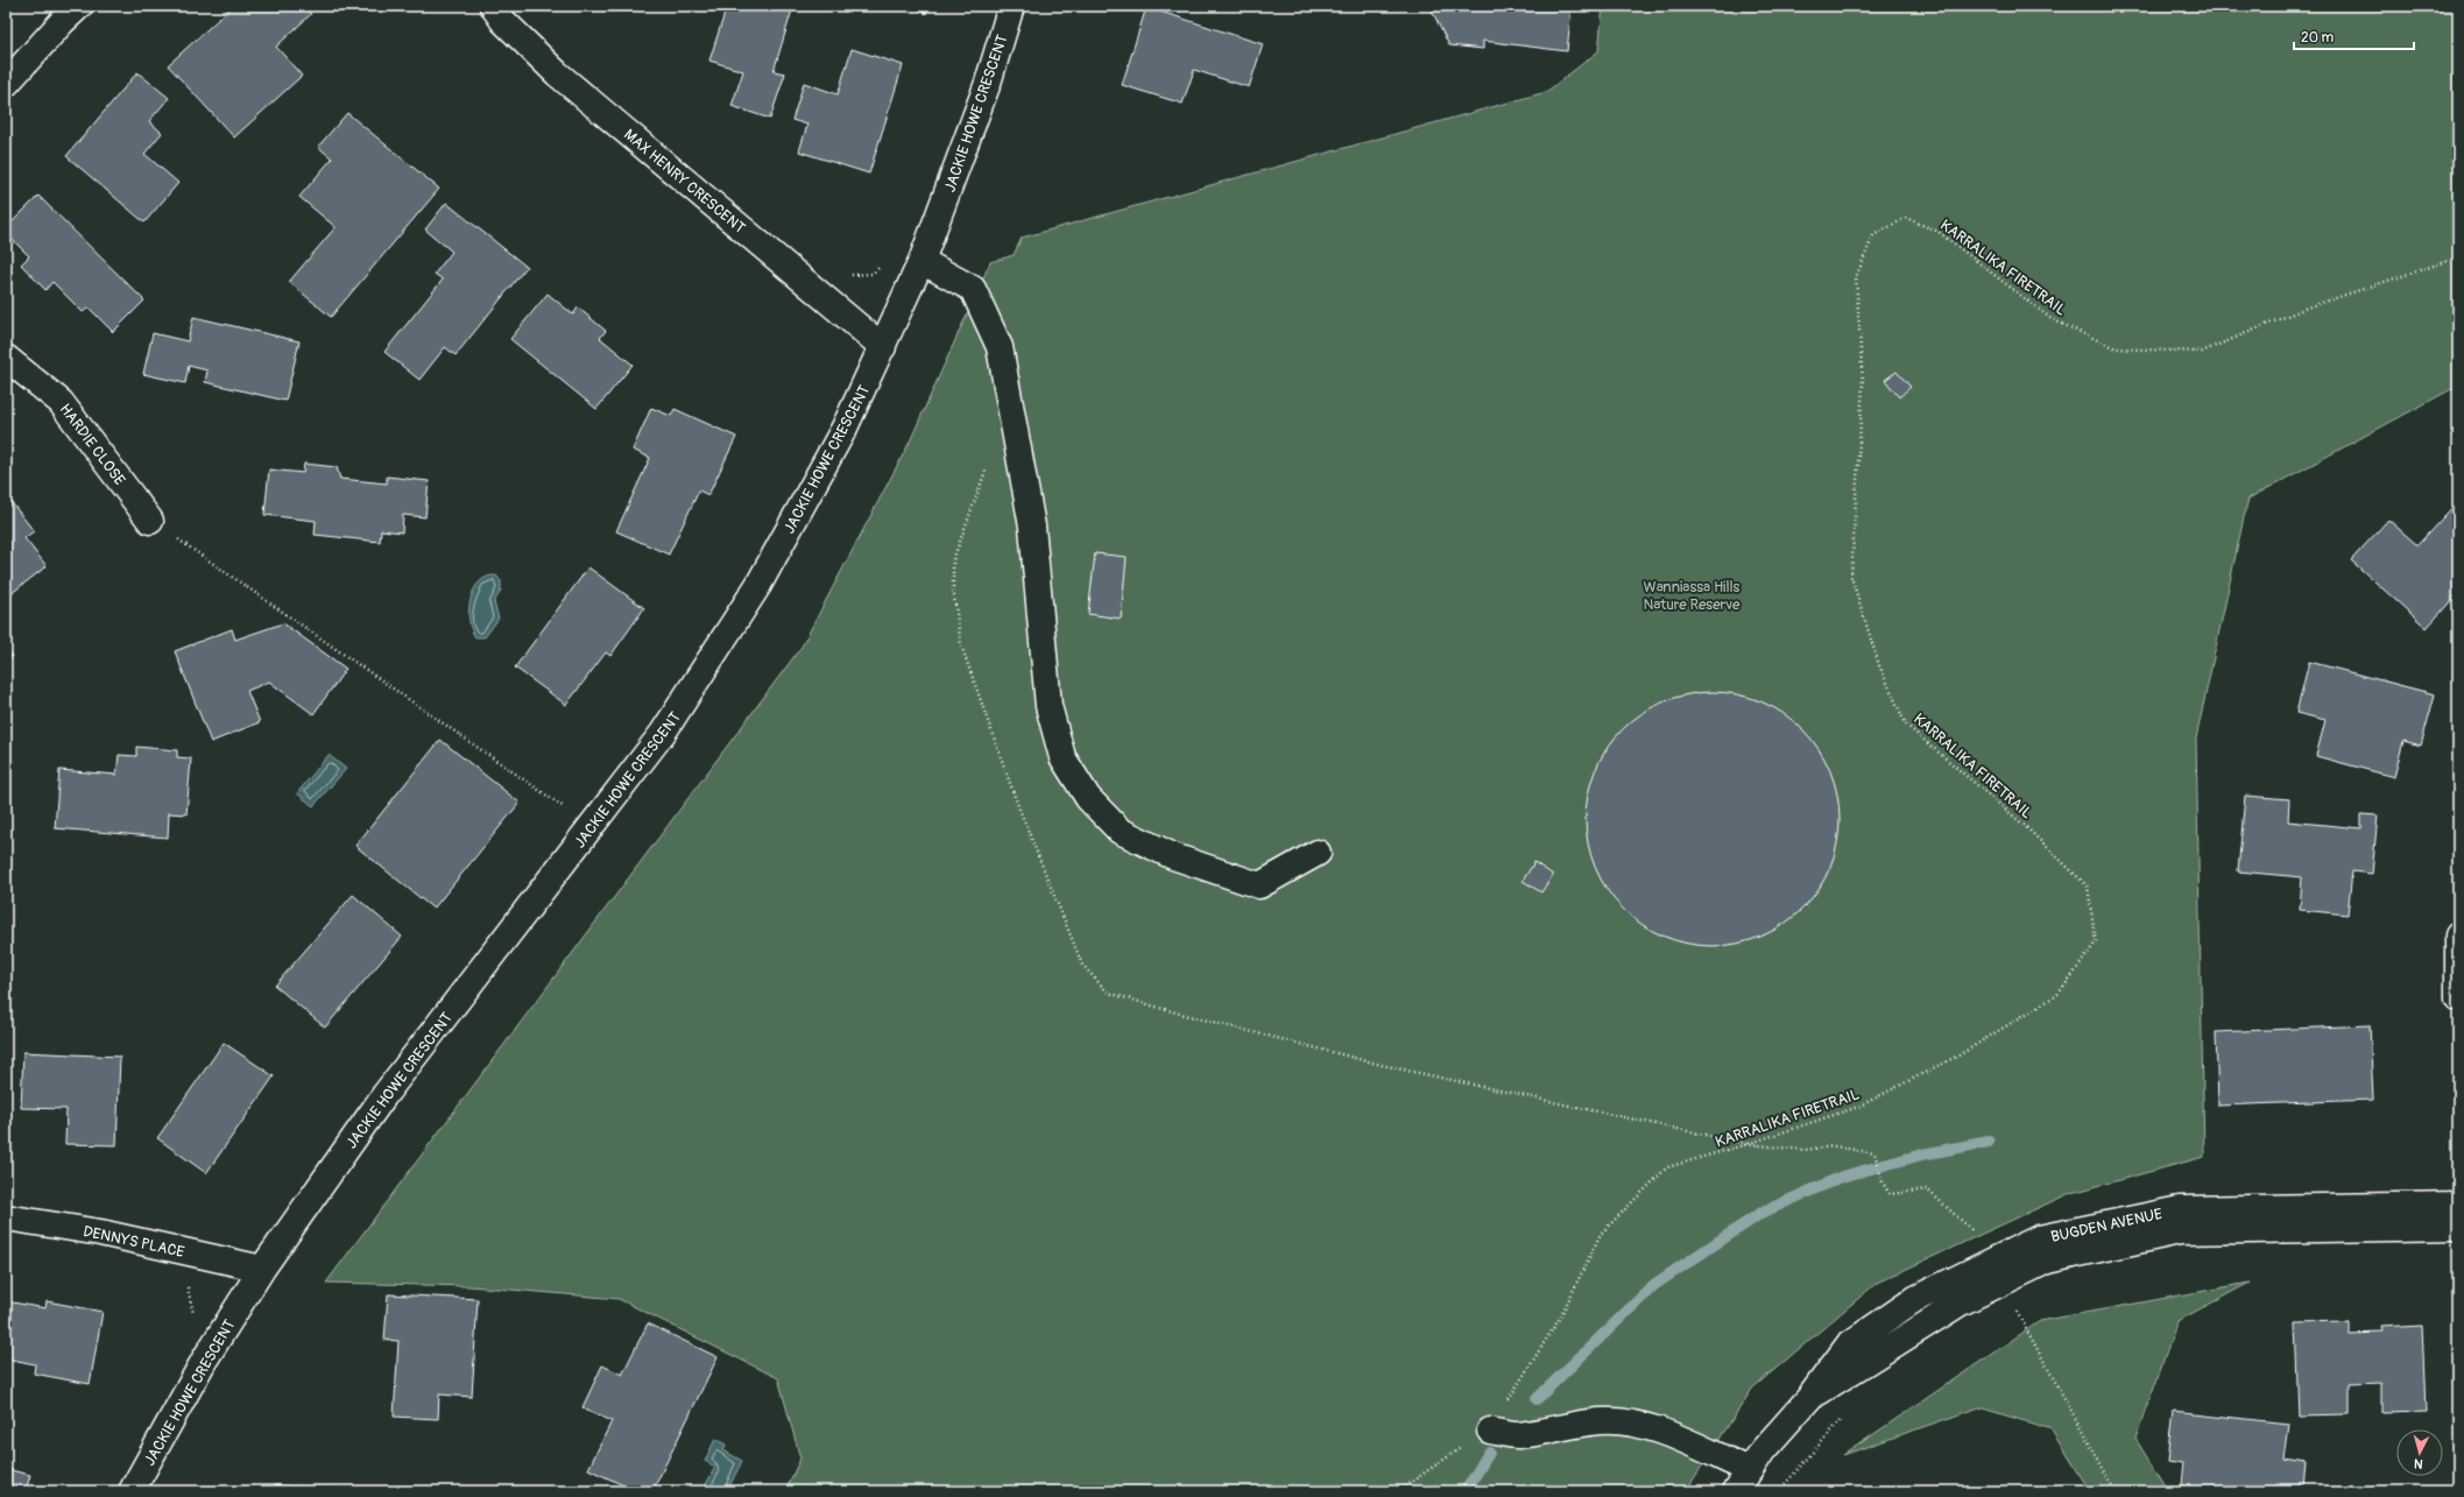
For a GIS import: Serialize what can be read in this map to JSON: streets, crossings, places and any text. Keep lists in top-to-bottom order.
{
  "streets": {
    "street": [
      "JACKIE HOWE CRESCENT",
      "MAX HENRY CRESCENT",
      "HARDIE CLOSE",
      "BUGDEN AVENUE",
      "DENNYS PLACE"
    ],
    "path": ["KARRALIKA FIRETRAIL"]
  },
  "crossings": [
    ["JACKIE HOWE CRESCENT", "MAX HENRY CRESCENT"],
    ["JACKIE HOWE CRESCENT", "DENNYS PLACE"]
  ],
  "parks": ["Wanniassa Hills Nature Reserve"],
  "scale_bar": "20 m",
  "north": "bottom"
}
